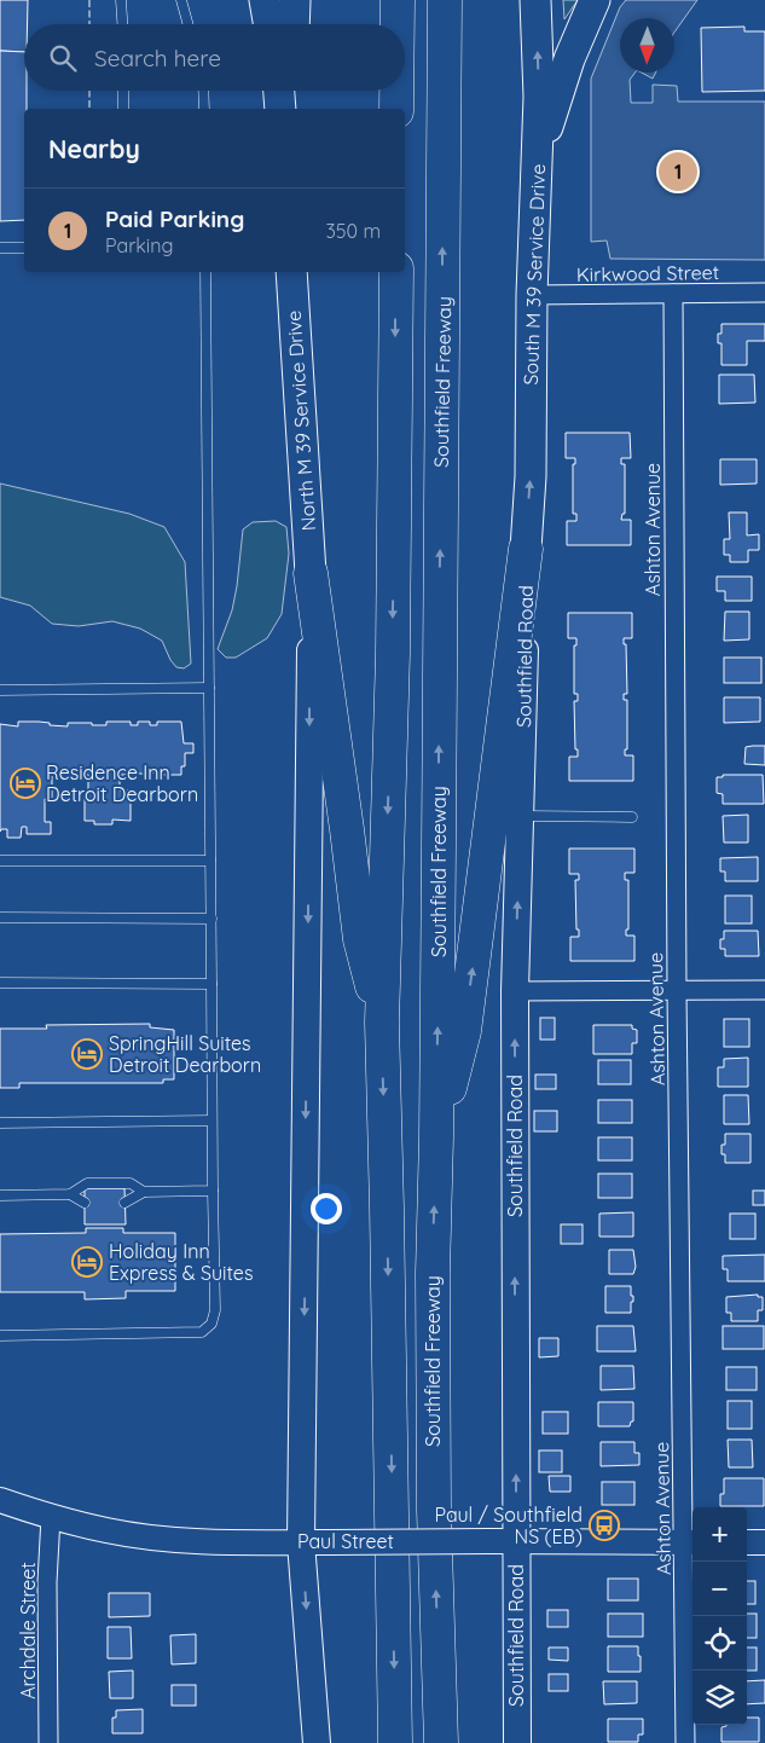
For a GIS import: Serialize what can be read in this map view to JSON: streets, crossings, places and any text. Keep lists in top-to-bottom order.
{
  "streets": {
    "highway": ["Southfield Freeway"],
    "main road": ["South M 39 Service Drive", "North M 39 Service Drive", "Southfield Road"],
    "street": [
      "Kirkwood Street",
      "Ashton Avenue",
      "Paul Street",
      "Archdale Street"
    ]
  },
  "crossings": [
    ["Kirkwood Street", "South M 39 Service Drive"],
    ["Kirkwood Street", "Ashton Avenue"],
    ["South M 39 Service Drive", "Southfield Road"],
    ["Ashton Avenue", "Paul Street"],
    ["Southfield Road", "Paul Street"],
    ["Paul Street", "Archdale Street"]
  ],
  "places": {
    "hotel": ["Residence Inn Detroit Dearborn", "SpringHill Suites Detroit Dearborn", "Holiday Inn Express & Suites"],
    "bus stop": ["Paul / Southfield NS (EB)"]
  },
  "north": "bottom",
  "page": {
    "search": "Search here",
    "heading": "Nearby",
    "pins": "1",
    "list": [
      {
        "mark": "1",
        "name": "Paid Parking",
        "note": "Parking",
        "value": "350 m"
      }
    ],
    "map_buttons": ["+", "−"]
  }
}
